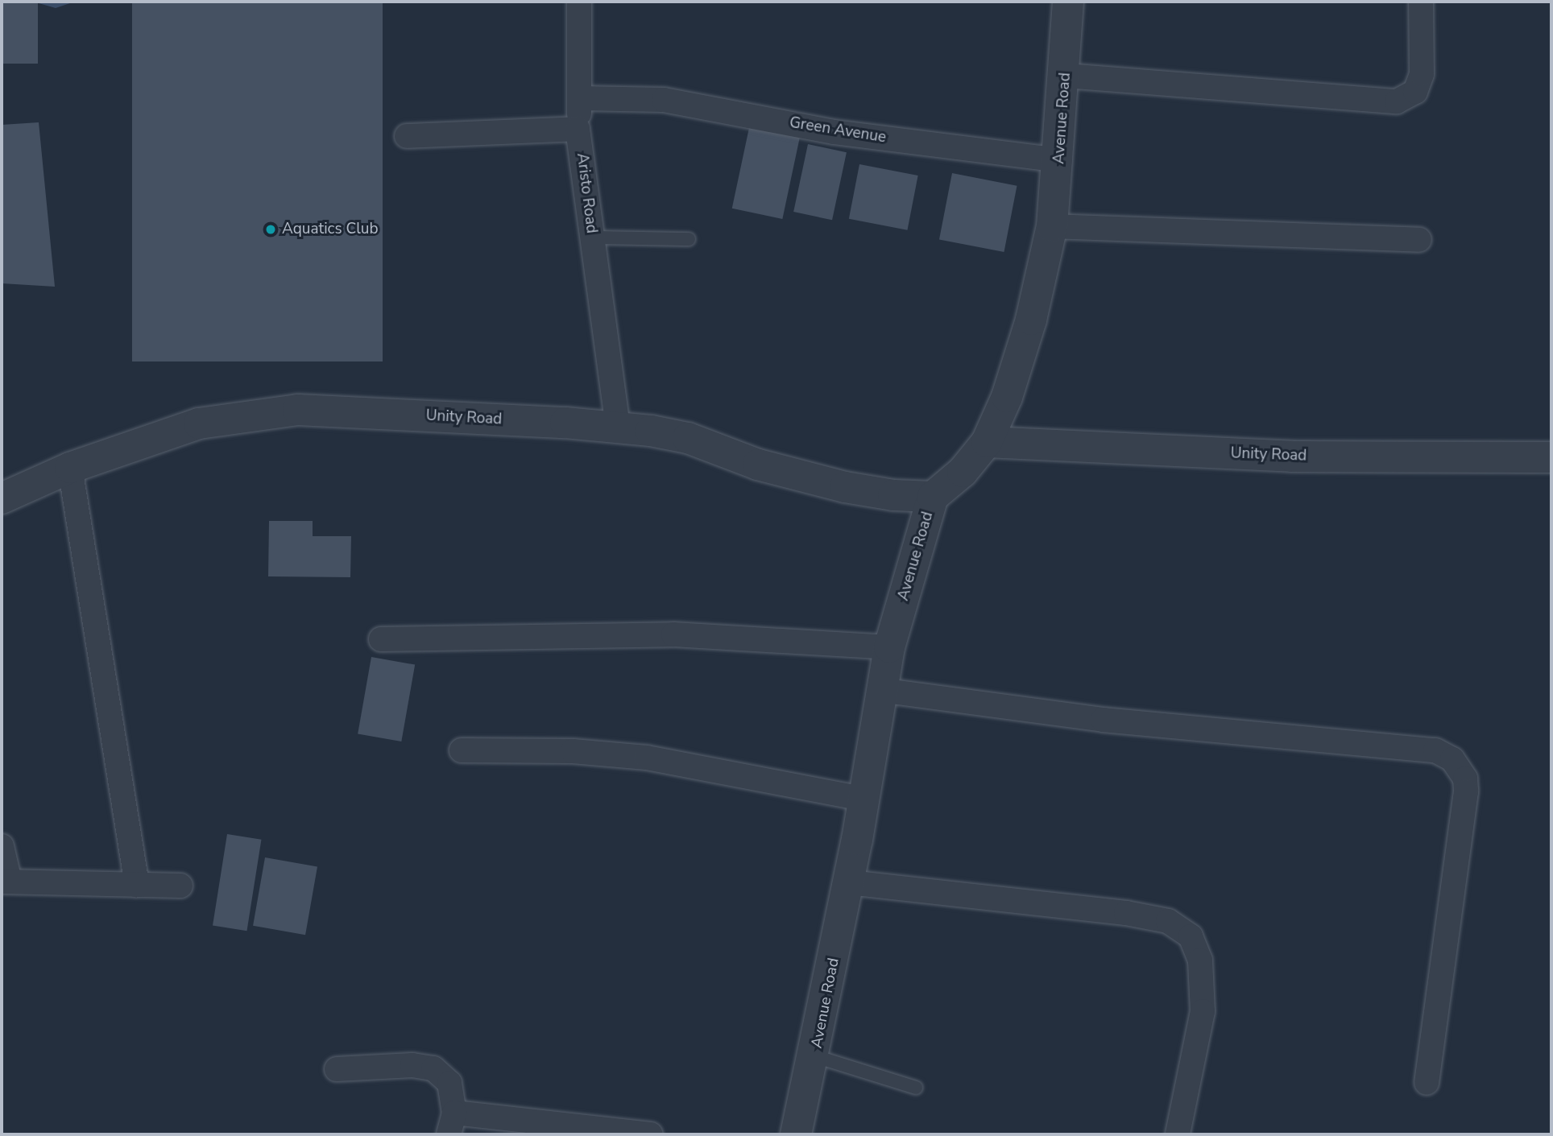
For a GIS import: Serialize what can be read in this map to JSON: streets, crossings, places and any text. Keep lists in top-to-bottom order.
{
  "streets": {
    "street": [
      "Avenue Road",
      "Green Avenue",
      "Aristo Road",
      "Unity Road"
    ]
  },
  "crossings": [
    ["Avenue Road", "Green Avenue"],
    ["Avenue Road", "Unity Road"],
    ["Green Avenue", "Aristo Road"],
    ["Aristo Road", "Unity Road"]
  ],
  "places": ["Aquatics Club"]
}
